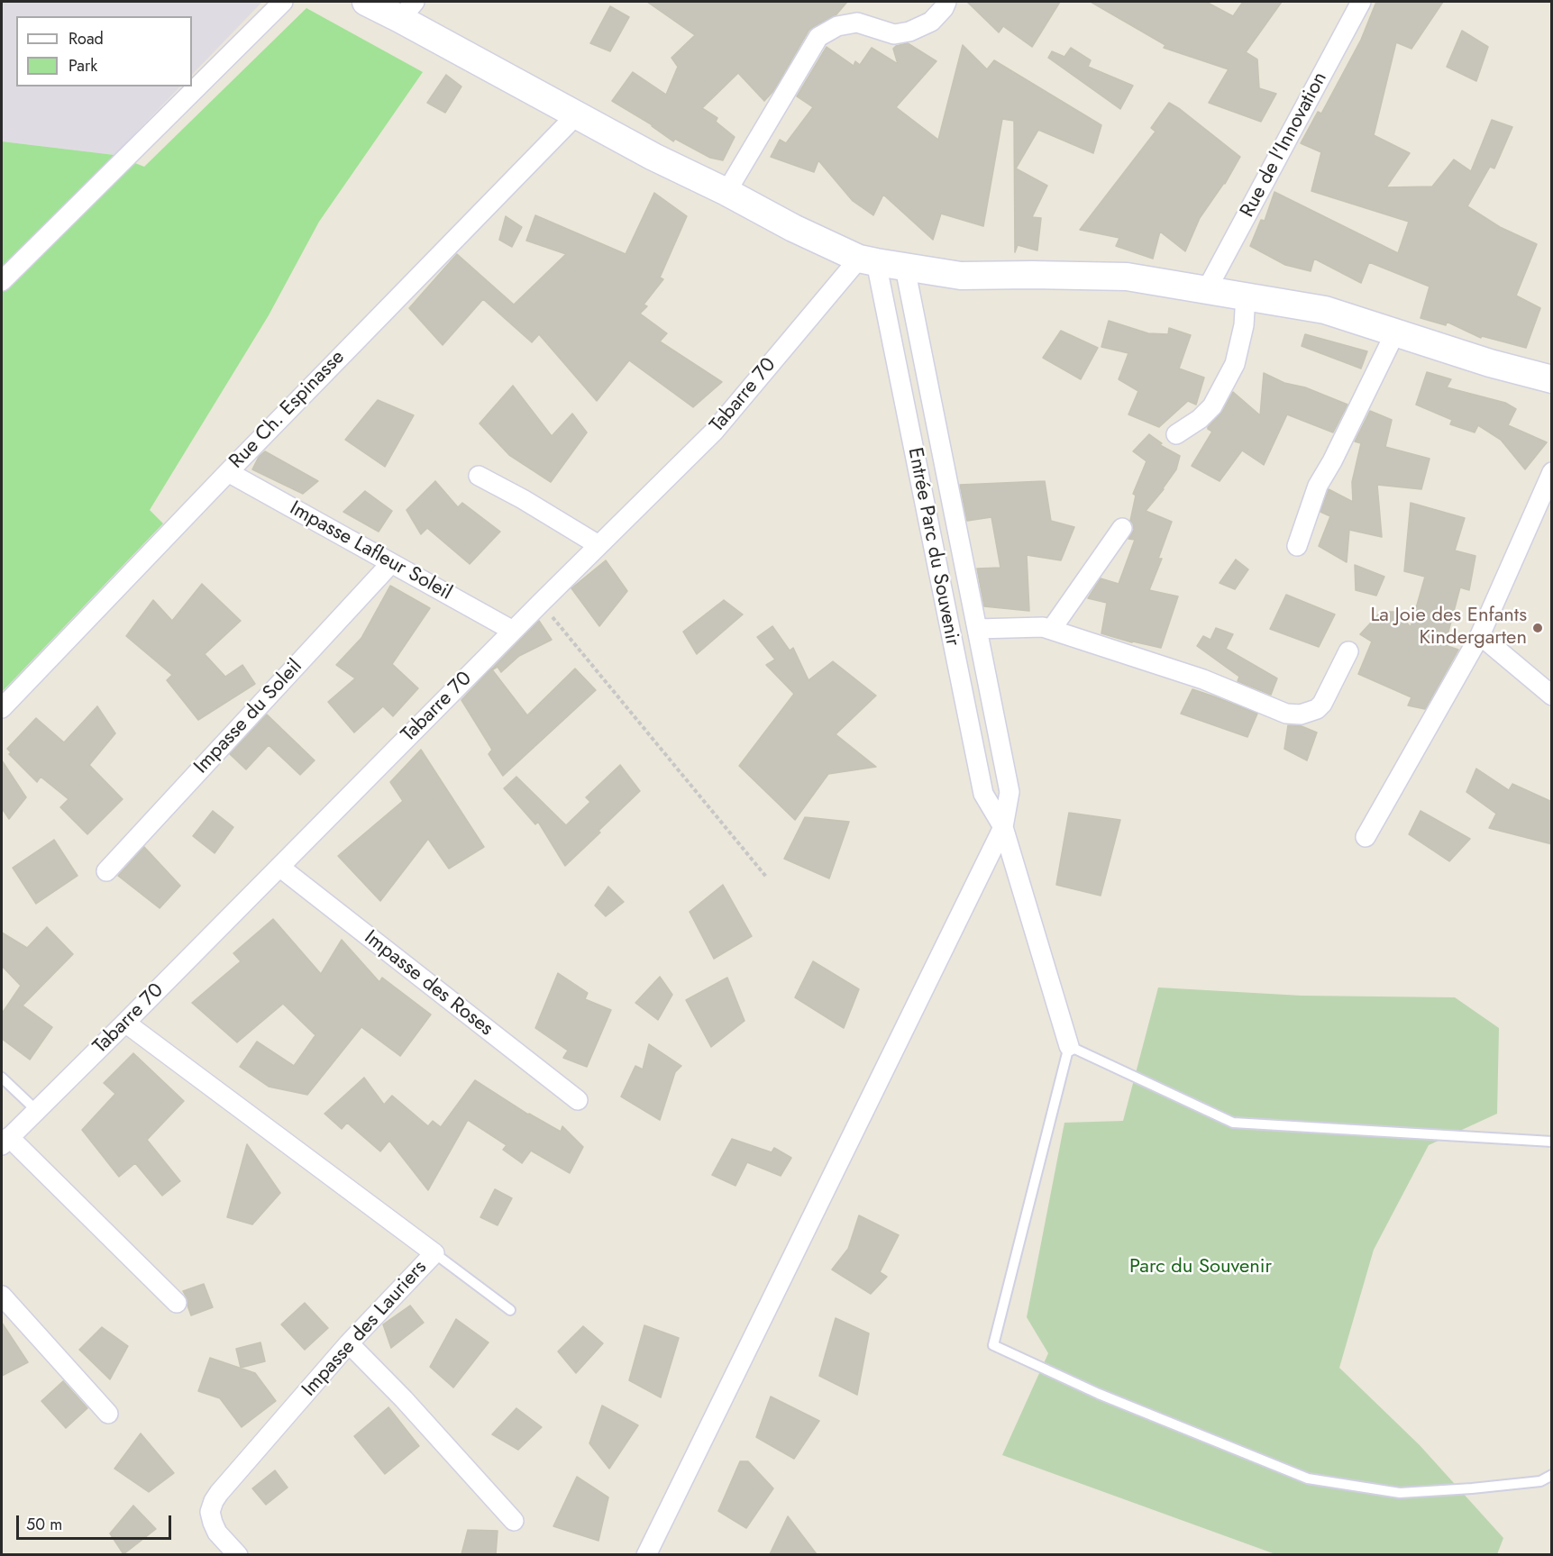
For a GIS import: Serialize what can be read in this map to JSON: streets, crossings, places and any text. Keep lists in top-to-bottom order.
{
  "streets": {
    "street": [
      "Rue de l'Innovation",
      "Tabarre 70",
      "Rue Ch. Espinasse",
      "Entrée Parc du Souvenir",
      "Impasse Lafleur Soleil",
      "Impasse du Soleil",
      "Impasse des Roses",
      "Impasse des Lauriers"
    ]
  },
  "crossings": [
    ["Tabarre 70", "Entrée Parc du Souvenir"],
    ["Tabarre 70", "Impasse Lafleur Soleil"],
    ["Tabarre 70", "Impasse des Roses"],
    ["Tabarre 70", "Impasse des Lauriers"],
    ["Rue Ch. Espinasse", "Impasse Lafleur Soleil"],
    ["Impasse Lafleur Soleil", "Impasse du Soleil"]
  ],
  "parks": ["Parc du Souvenir"],
  "places": ["La Joie des Enfants Kindergarten"],
  "legend": ["Road", "Park"],
  "scale_bar": "50 m"
}
